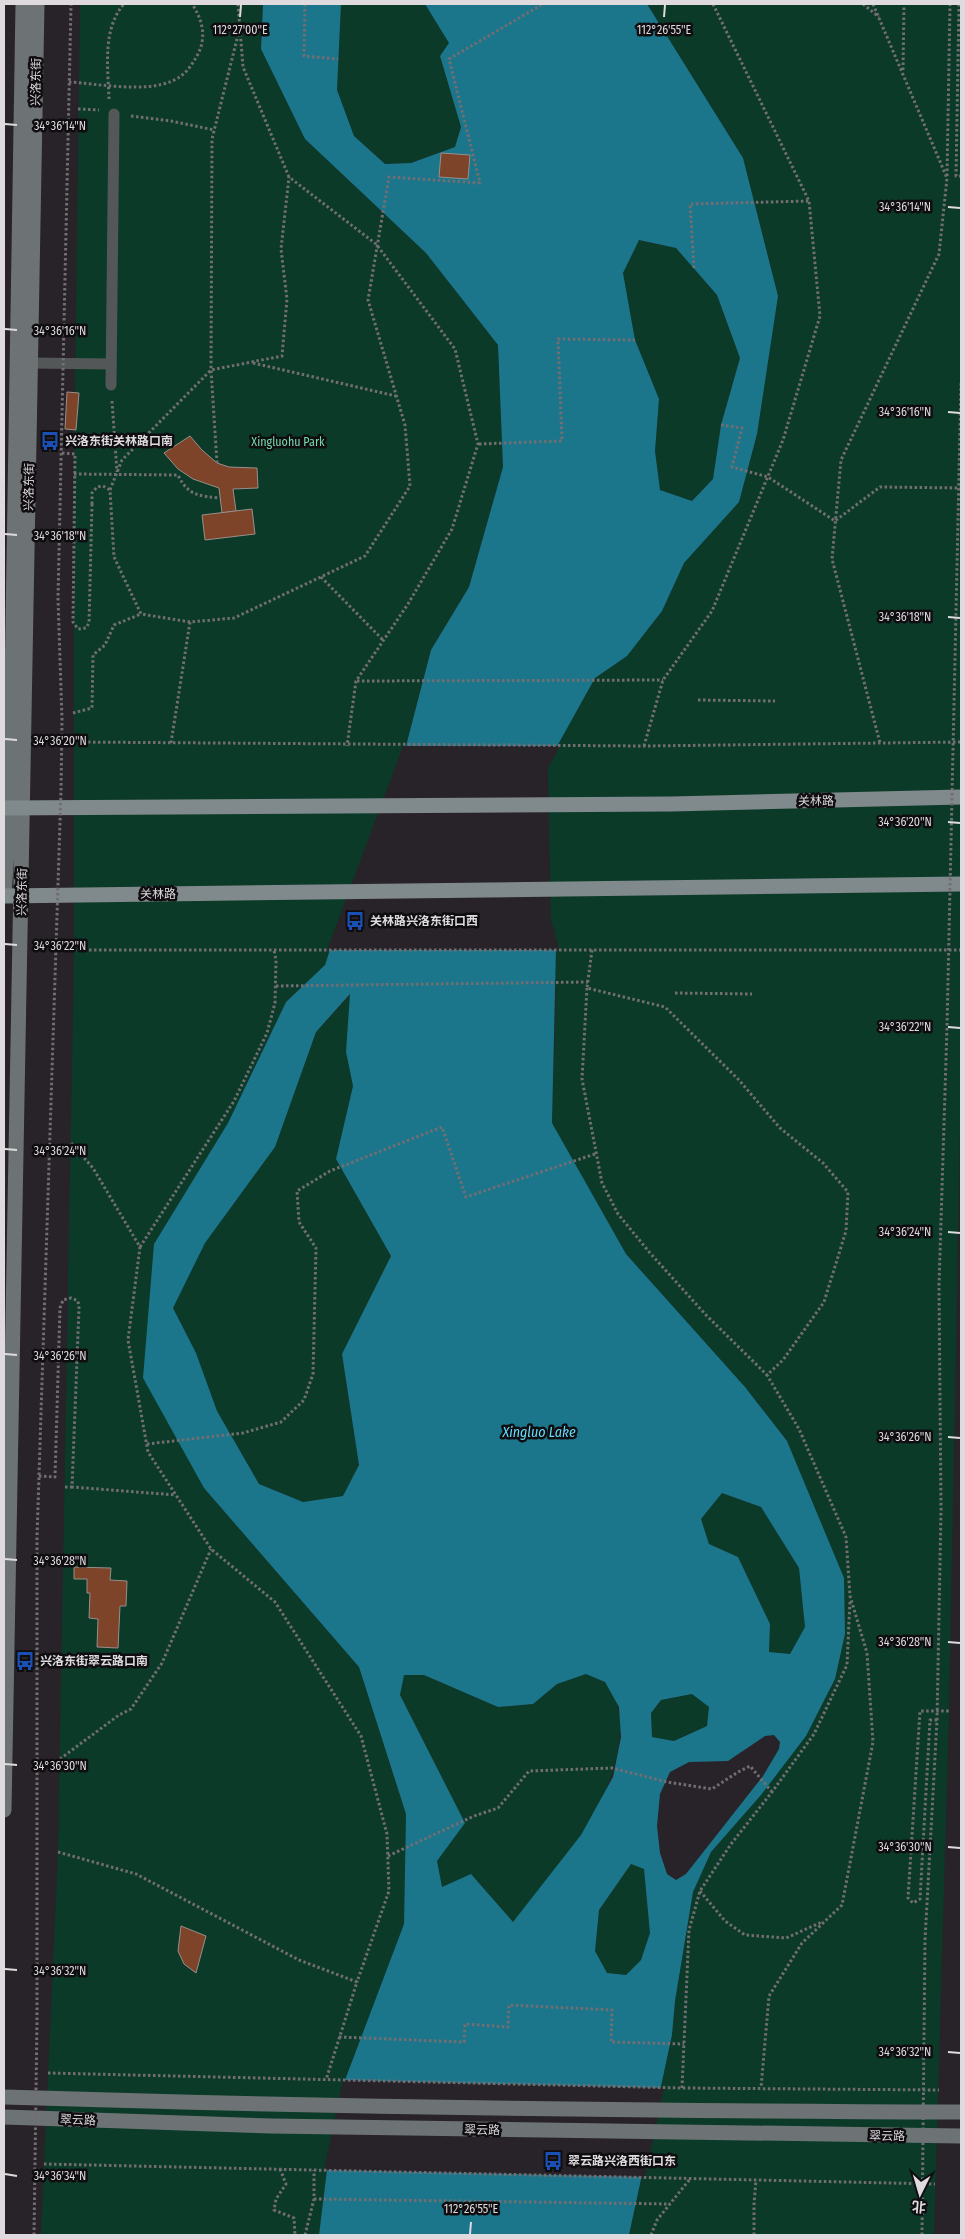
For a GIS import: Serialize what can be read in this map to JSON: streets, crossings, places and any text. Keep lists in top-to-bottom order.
{
  "streets": {
    "main road": ["关林路"],
    "street": ["兴洛东街", "翠云路"]
  },
  "crossings": [
    ["兴洛东街", "关林路"]
  ],
  "water": ["Xingluo Lake"],
  "parks": ["Xingluohu Park"],
  "places": {
    "bus stop": [
      "兴洛东街关林路口南",
      "关林路兴洛东街口西",
      "兴洛东街翠云路口南",
      "翠云路兴洛西街口东"
    ]
  },
  "north": "bottom",
  "coordinates": [
    "112°27'00\"E",
    "112°26'55\"E",
    "34°36'14\"N",
    "34°36'16\"N",
    "34°36'18\"N",
    "34°36'20\"N",
    "34°36'22\"N",
    "34°36'24\"N",
    "34°36'26\"N",
    "34°36'28\"N",
    "34°36'30\"N",
    "34°36'32\"N",
    "34°36'34\"N"
  ]
}
